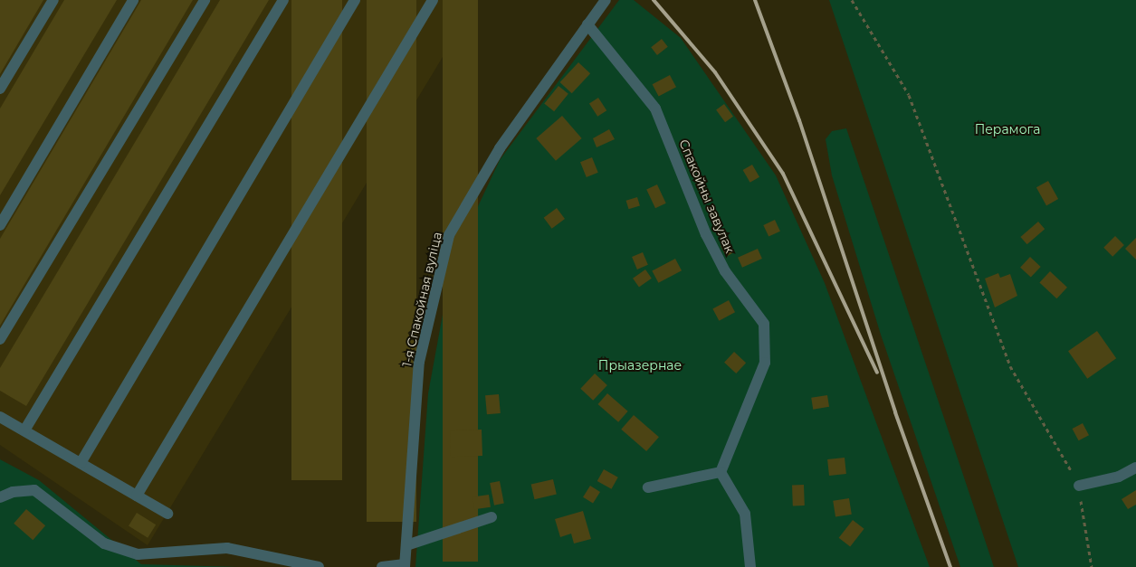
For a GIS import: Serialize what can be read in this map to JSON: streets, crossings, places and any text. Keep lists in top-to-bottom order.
{
  "streets": {
    "street": ["Спакойны завулак", "1-я Спакойная вуліца"]
  },
  "crossings": [
    ["Спакойны завулак", "1-я Спакойная вуліца"]
  ],
  "parks": ["Перамога", "Прыазернае"]
}
